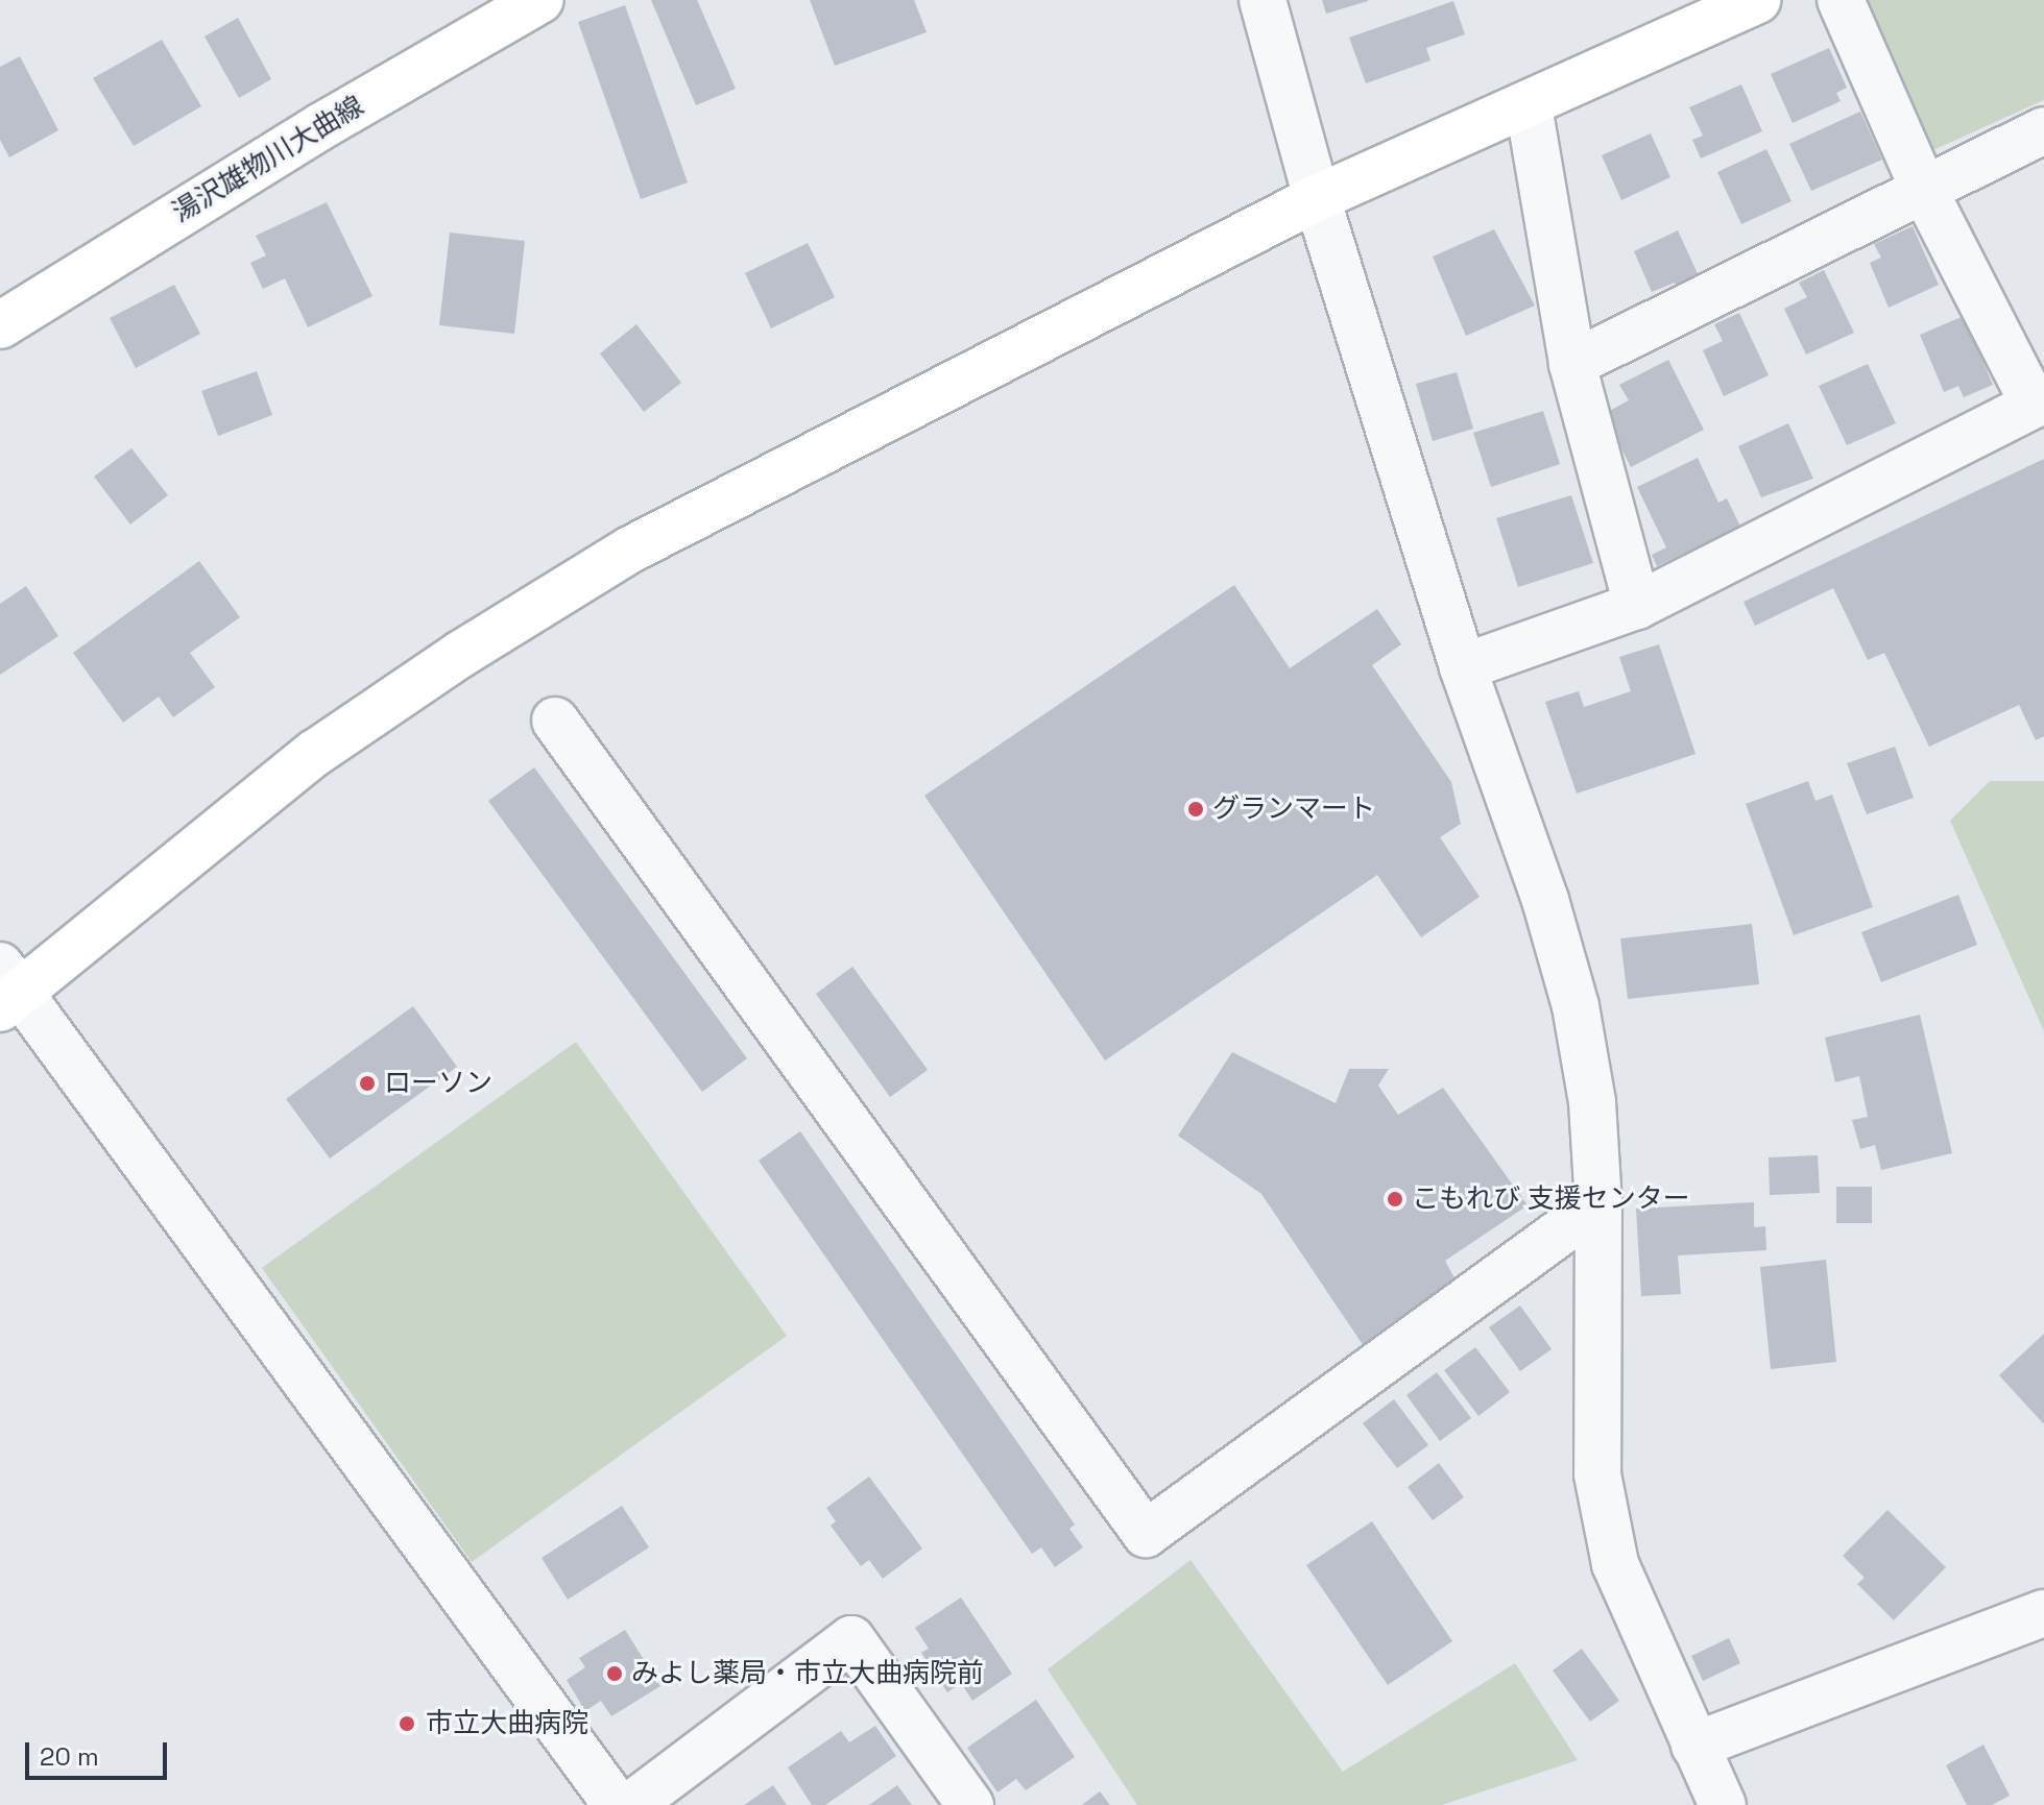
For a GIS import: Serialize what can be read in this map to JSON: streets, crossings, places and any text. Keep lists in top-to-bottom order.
{
  "streets": {
    "street": ["湯沢雄物川大曲線"]
  },
  "places": [
    "グランマート",
    "ローソン",
    "こもれび 支援センター",
    "みよし薬局・市立大曲病院前",
    "市立大曲病院"
  ],
  "scale_bar": "20 m"
}
